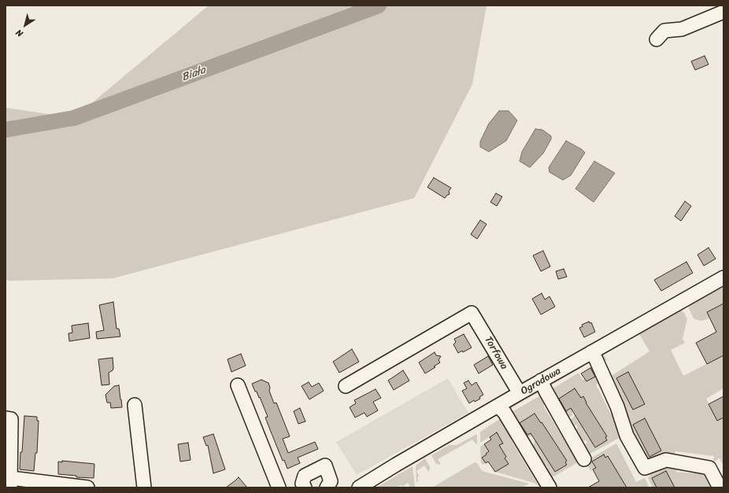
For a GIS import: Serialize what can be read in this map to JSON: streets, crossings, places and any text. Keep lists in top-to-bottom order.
{
  "streets": {
    "street": ["Torfowa", "Ogrodowa"]
  },
  "crossings": [
    ["Torfowa", "Ogrodowa"]
  ],
  "water": ["Biała"],
  "north": "bottom left"
}
